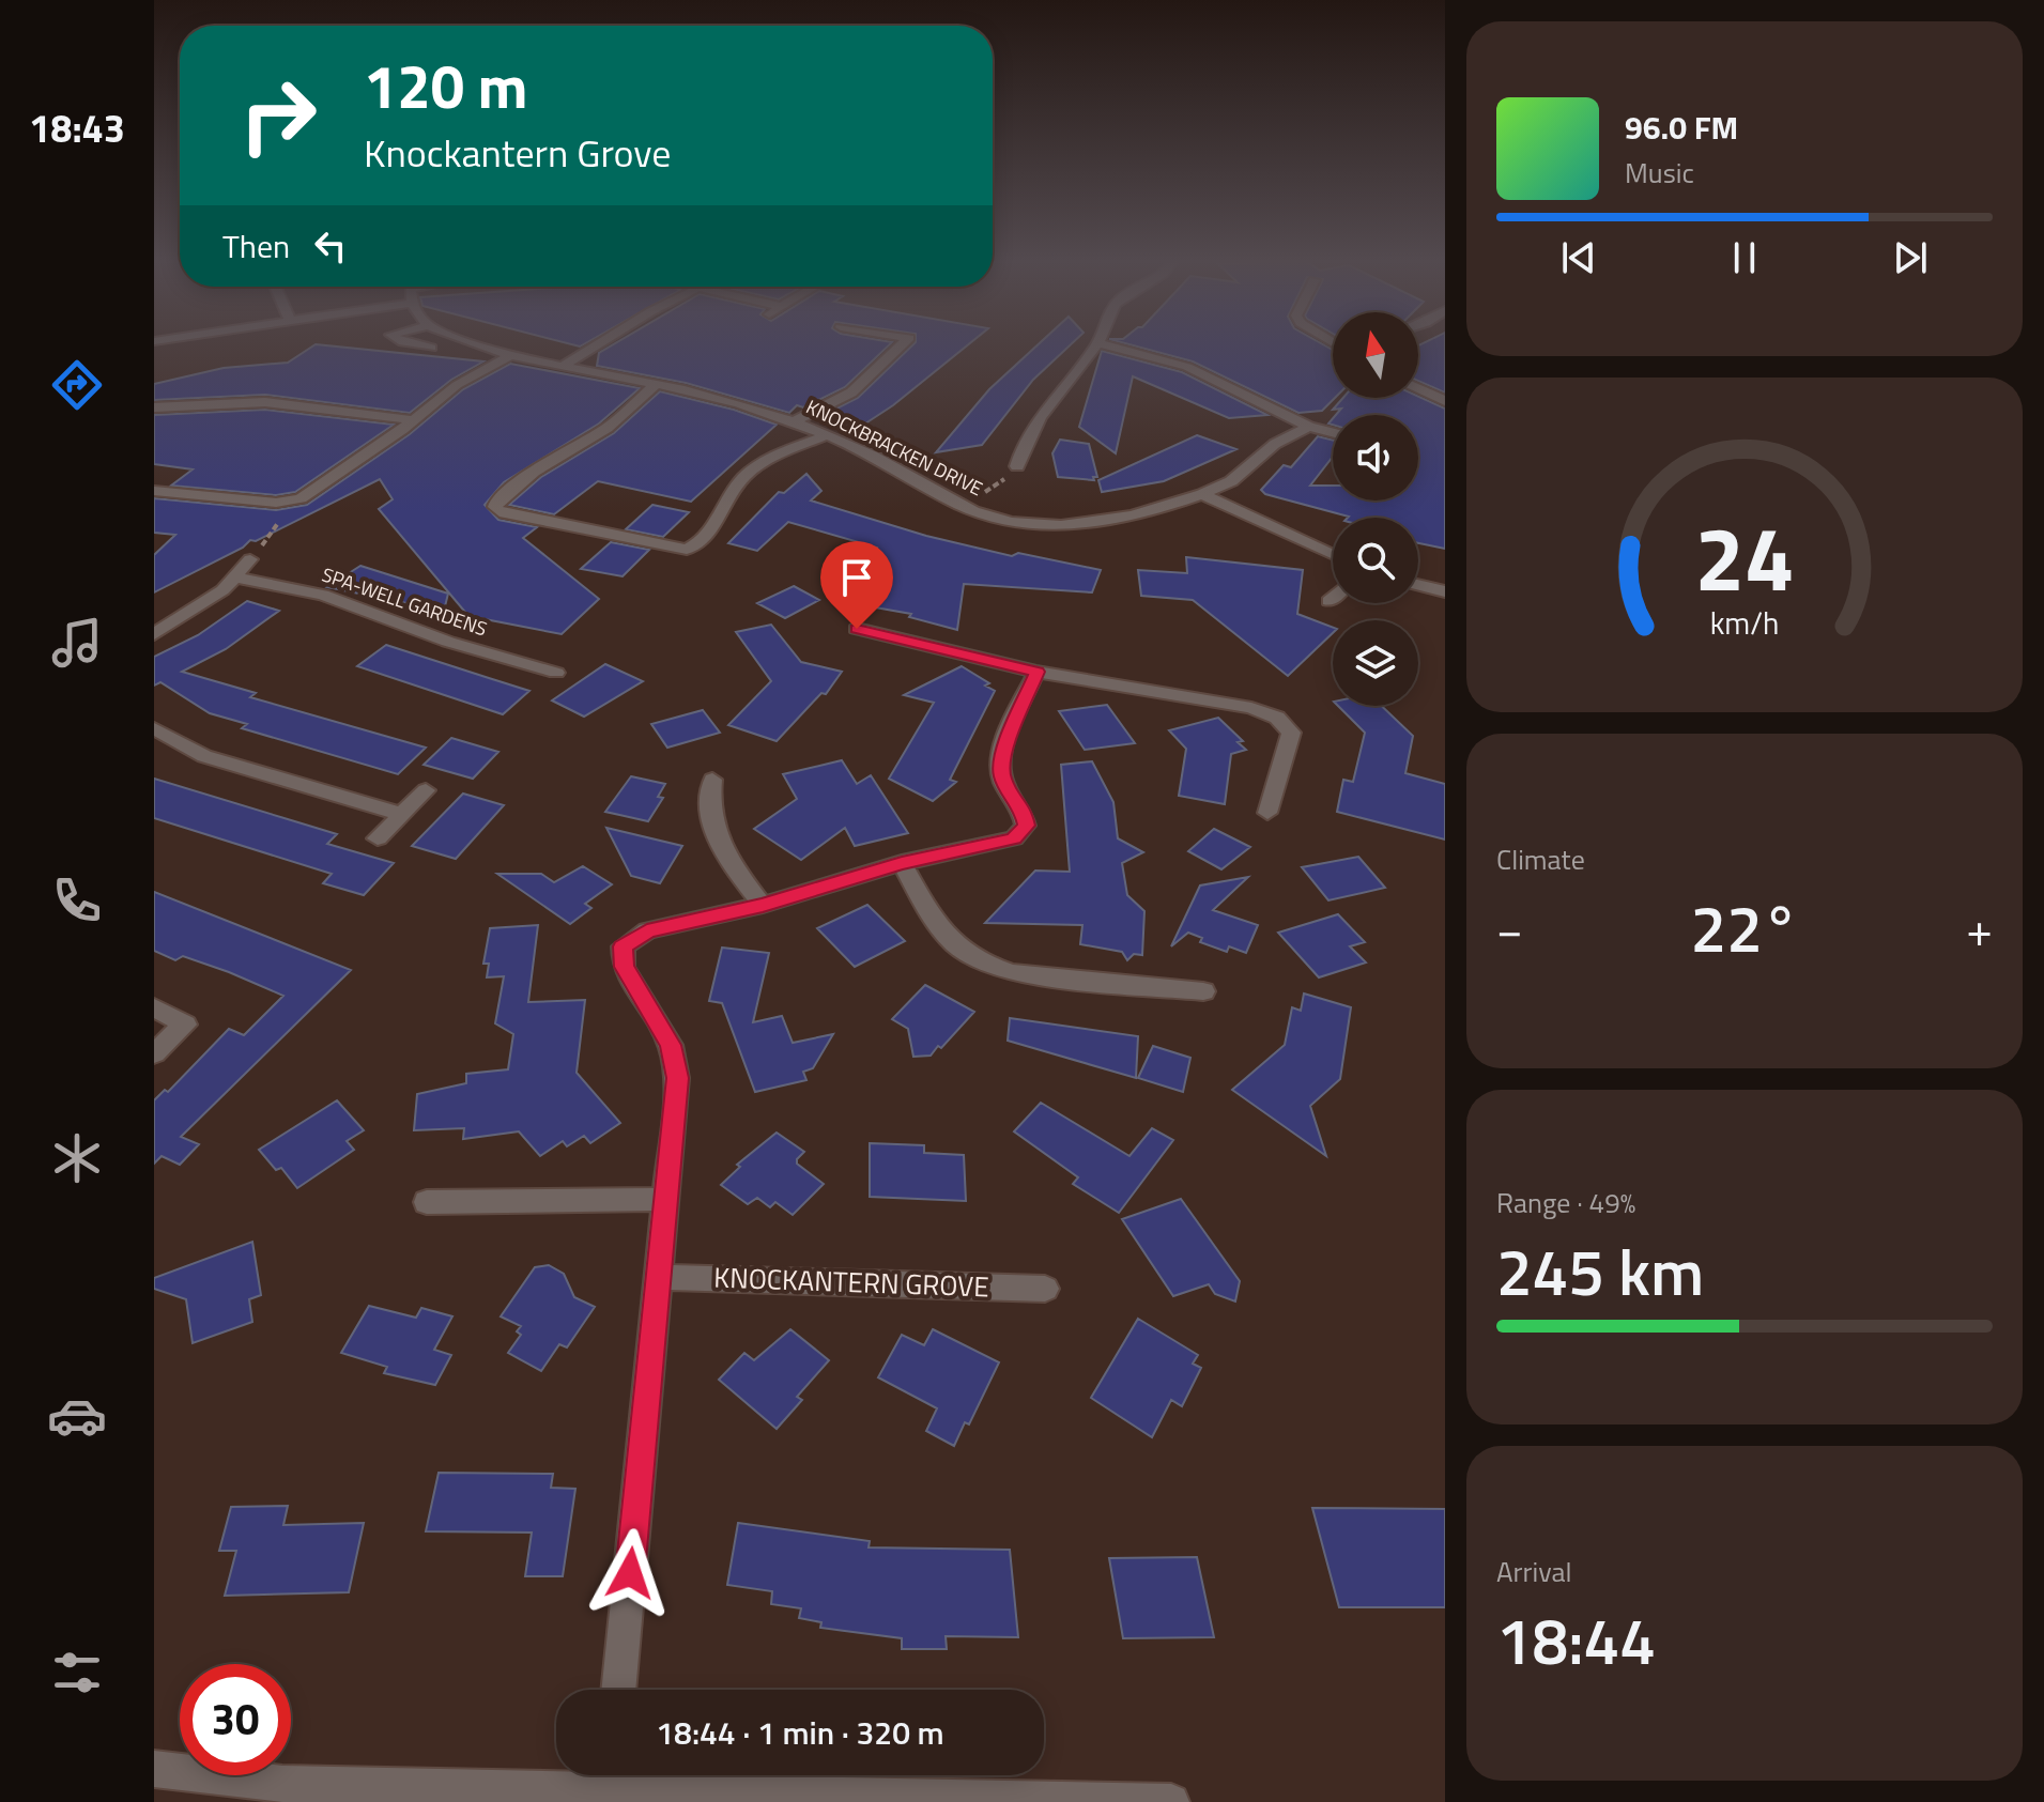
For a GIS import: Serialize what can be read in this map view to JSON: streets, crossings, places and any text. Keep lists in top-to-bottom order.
{
  "streets": {
    "street": ["KNOCKBRACKEN DRIVE", "SPA-WELL GARDENS", "KNOCKANTERN GROVE"]
  },
  "north": "top",
  "page": {
    "tabs": "18:43",
    "turn": ["120 m", "Knockantern Grove"],
    "song": ["96.0 FM", "Music"],
    "then": "Then",
    "tile": [
      "Climate",
      ["Range · 49%", "245 km"],
      ["Arrival", "18:44"]
    ],
    "heat": ["−", "22°", "+"],
    "limit": "30",
    "trip": "18:44 · 1 min · 320 m",
    "gauge": ["24", "km/h"]
  }
}
